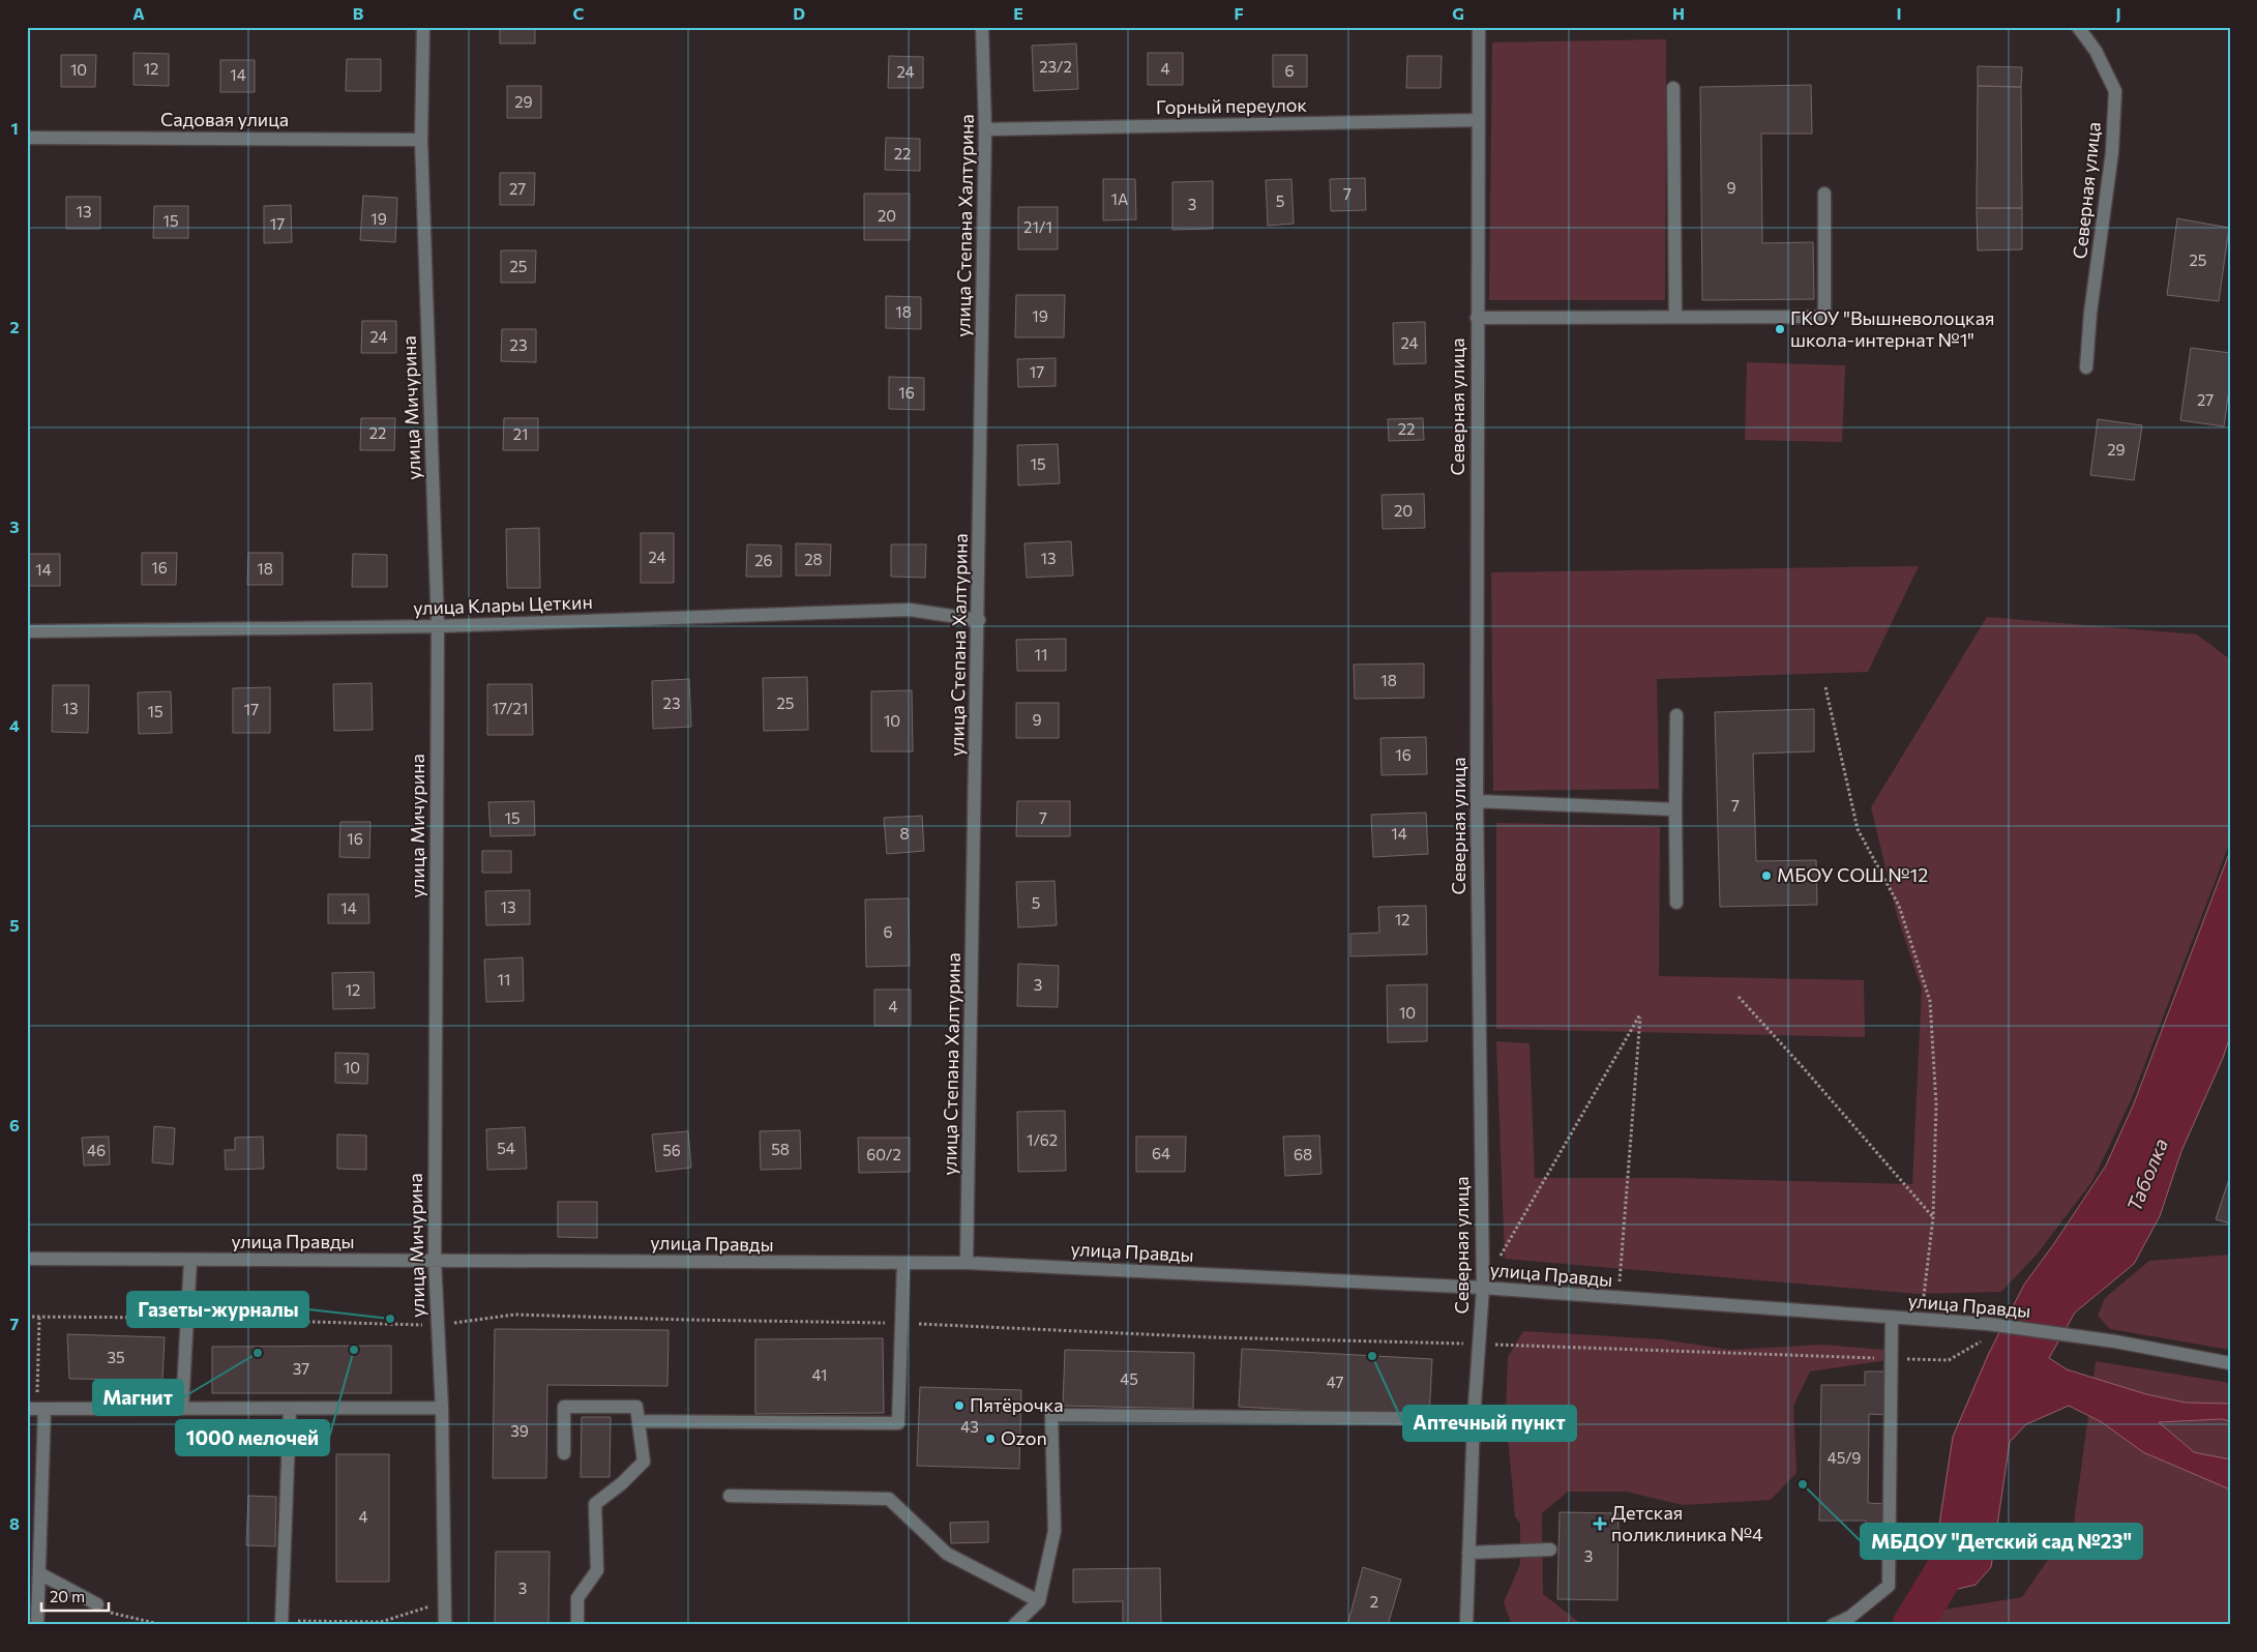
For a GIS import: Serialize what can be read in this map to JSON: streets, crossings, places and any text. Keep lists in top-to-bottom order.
{
  "streets": {
    "street": [
      "Горный переулок",
      "Садовая улица",
      "Северная улица",
      "улица Степана Халтурина",
      "улица Мичурина",
      "улица Клары Цеткин",
      "улица Правды"
    ]
  },
  "crossings": [
    ["Горный переулок", "Северная улица"],
    ["Горный переулок", "улица Степана Халтурина"],
    ["Садовая улица", "улица Мичурина"],
    ["Северная улица", "улица Правды"],
    ["улица Степана Халтурина", "улица Клары Цеткин"],
    ["улица Степана Халтурина", "улица Правды"],
    ["улица Мичурина", "улица Клары Цеткин"],
    ["улица Мичурина", "улица Правды"]
  ],
  "water": ["Таболка"],
  "places": {
    "other": [
      "ГКОУ \"Вышневолоцкая школа-интернат №1\"",
      "МБОУ СОШ №12",
      "Газеты-журналы",
      "1000 мелочей",
      "Магнит",
      "Аптечный пункт",
      "Пятёрочка",
      "Ozon",
      "МБДОУ \"Детский сад №23\""
    ],
    "health": ["Детская поликлиника №4"]
  },
  "house_numbers": [
    "23/2",
    "12",
    "4",
    "10",
    "6",
    "24",
    "14",
    "29",
    "22",
    "9",
    "27",
    "7",
    "1А",
    "5",
    "3",
    "13",
    "20",
    "19",
    "15",
    "17",
    "21/1",
    "25",
    "25",
    "18",
    "19",
    "24",
    "24",
    "23",
    "17",
    "16",
    "27",
    "22",
    "22",
    "21",
    "29",
    "15",
    "20",
    "24",
    "13",
    "28",
    "26",
    "16",
    "18",
    "14",
    "11",
    "18",
    "23",
    "25",
    "13",
    "17/21",
    "17",
    "15",
    "9",
    "10",
    "16",
    "7",
    "15",
    "7",
    "8",
    "14",
    "16",
    "5",
    "13",
    "14",
    "12",
    "6",
    "11",
    "3",
    "12",
    "4",
    "10",
    "10",
    "1/62",
    "54",
    "58",
    "46",
    "56",
    "64",
    "60/2",
    "68",
    "35",
    "37",
    "41",
    "45",
    "47",
    "43",
    "39",
    "45/9",
    "4",
    "3",
    "3",
    "2"
  ],
  "scale_bar": "20 m",
  "grid": {
    "columns": [
      "A",
      "B",
      "C",
      "D",
      "E",
      "F",
      "G",
      "H",
      "I",
      "J"
    ],
    "rows": [
      "1",
      "2",
      "3",
      "4",
      "5",
      "6",
      "7",
      "8"
    ]
  }
}
